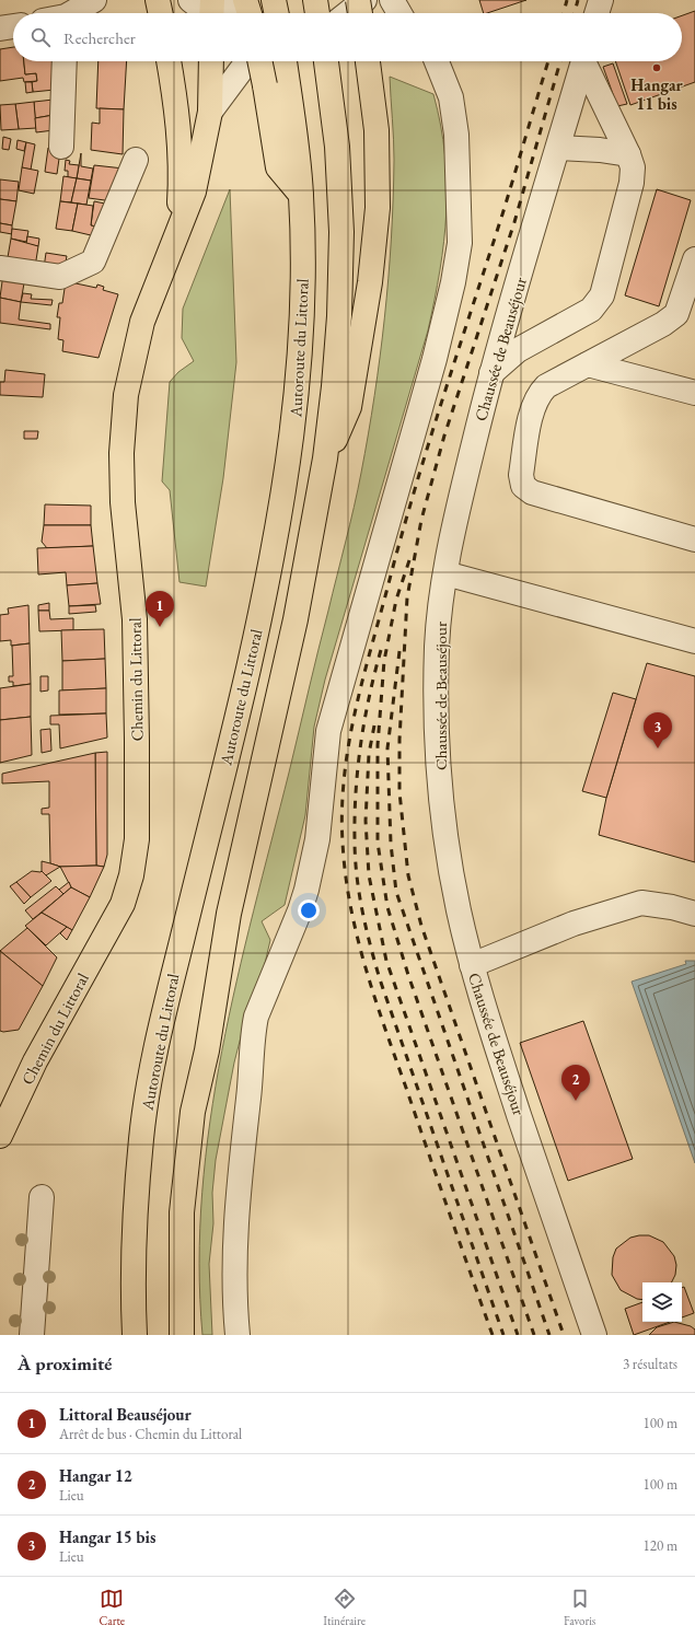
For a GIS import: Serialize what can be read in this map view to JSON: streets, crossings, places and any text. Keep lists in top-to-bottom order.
{
  "streets": {
    "main road": ["Autoroute du Littoral", "Chemin du Littoral"],
    "street": ["Chaussée de Beauséjour"]
  },
  "places": ["Hangar 11 bis"],
  "page": {
    "search": "Rechercher",
    "pins": ["1", "3", "2"],
    "heading": ["À proximité", "3 résultats"],
    "list": [
      {
        "mark": "1",
        "name": "Littoral Beauséjour",
        "note": "Arrêt de bus · Chemin du Littoral",
        "value": "100 m"
      },
      {
        "mark": "2",
        "name": "Hangar 12",
        "note": "Lieu",
        "value": "100 m"
      },
      {
        "mark": "3",
        "name": "Hangar 15 bis",
        "note": "Lieu",
        "value": "120 m"
      }
    ],
    "nav": ["Carte", "Itinéraire", "Favoris"]
  }
}
